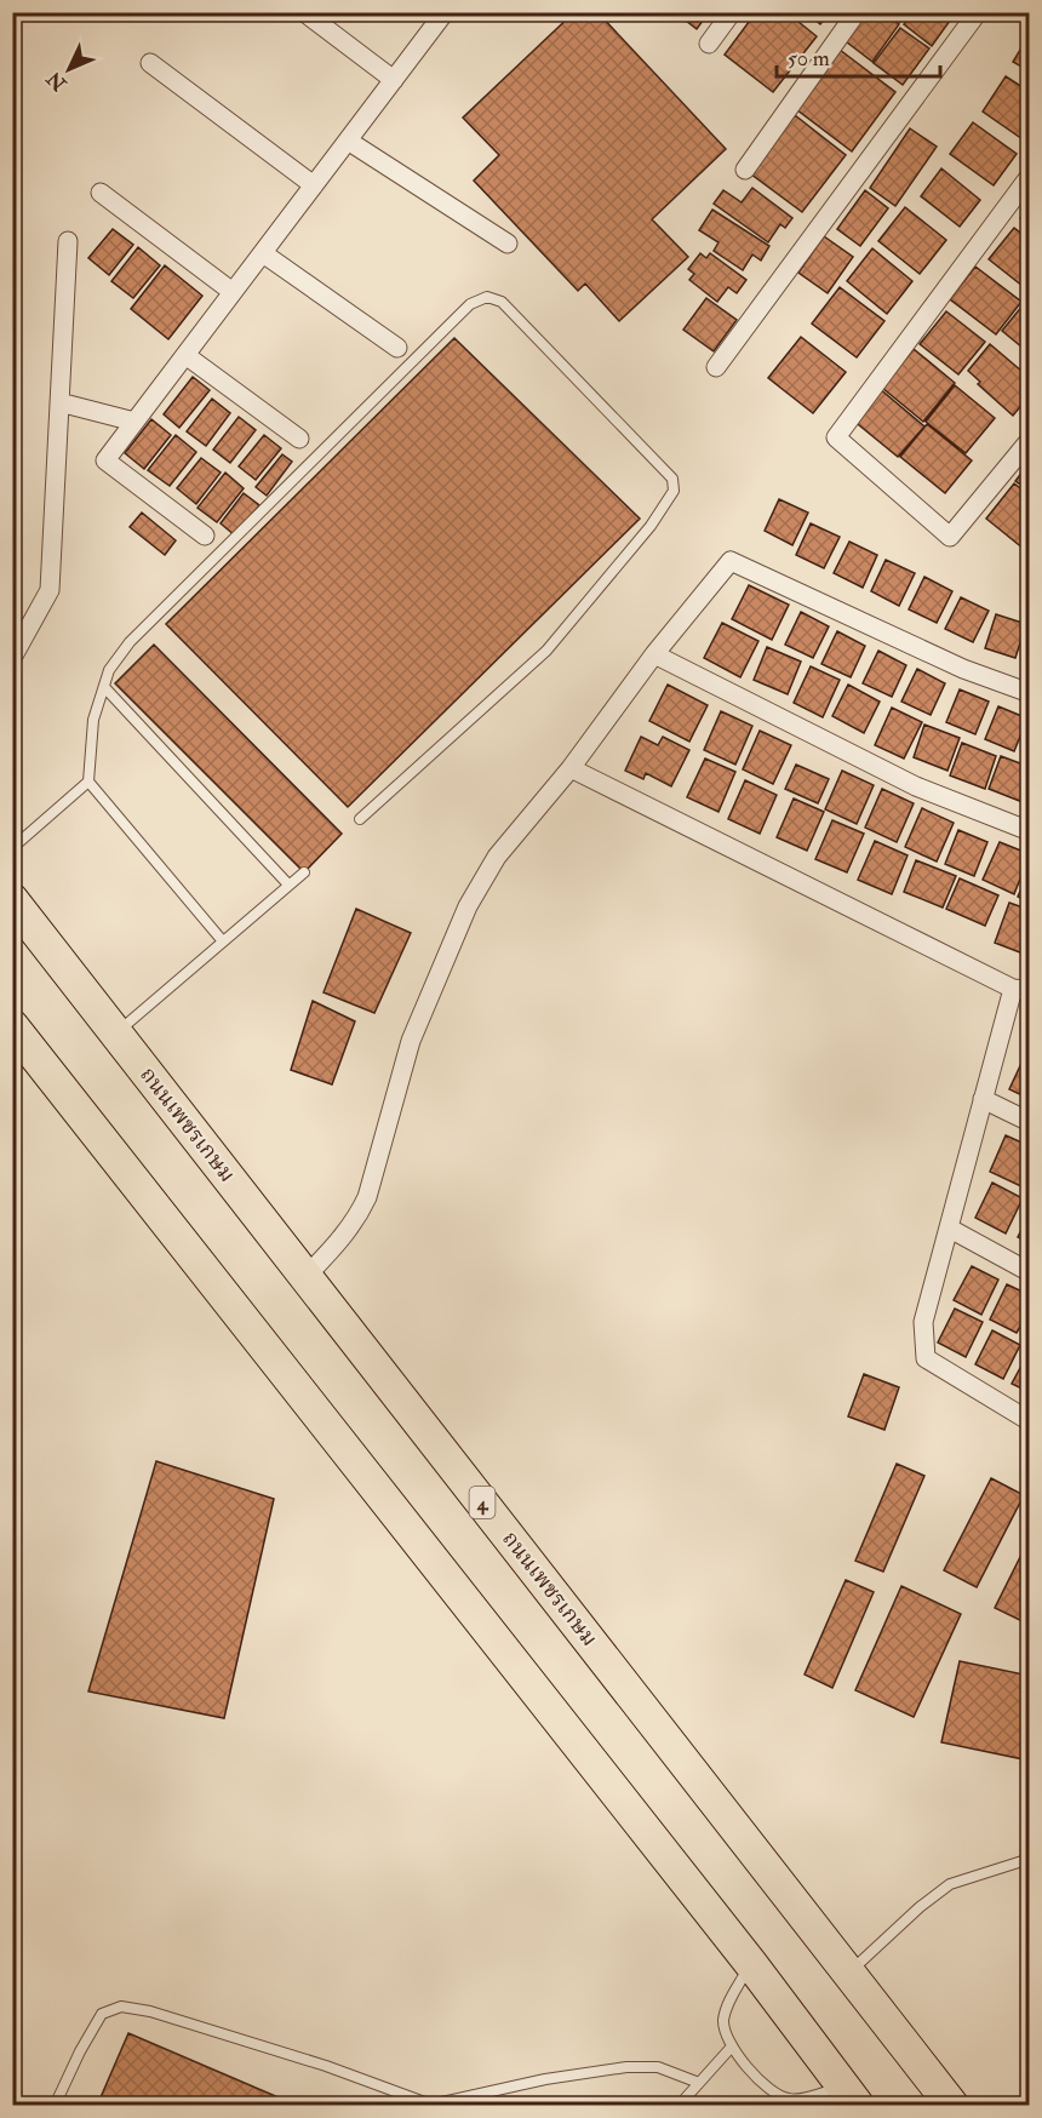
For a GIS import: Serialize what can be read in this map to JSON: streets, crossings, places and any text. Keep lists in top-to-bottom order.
{
  "streets": {
    "highway": ["ถนนเพชรเกษม", "4"]
  },
  "scale_bar": "50 m",
  "north": "bottom left"
}
